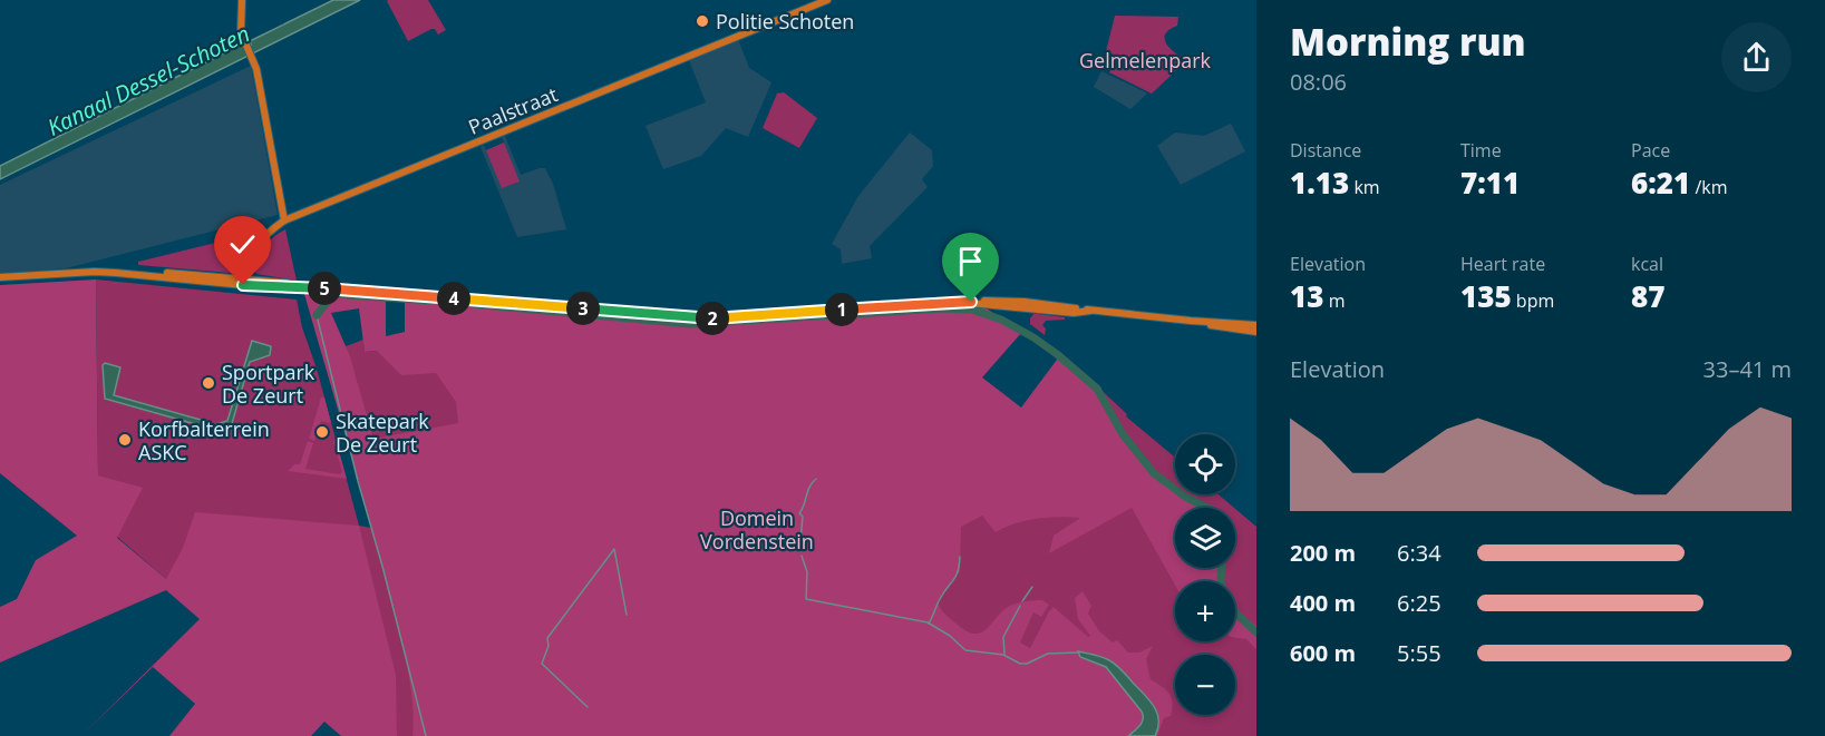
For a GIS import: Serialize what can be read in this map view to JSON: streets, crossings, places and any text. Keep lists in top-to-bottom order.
{
  "streets": {
    "main road": ["Paalstraat"]
  },
  "water": ["Kanaal Dessel-Schoten"],
  "parks": ["Gelmelenpark", "Domein Vordenstein"],
  "places": [
    "Politie Schoten",
    "Sportpark De Zeurt",
    "Skatepark De Zeurt",
    "Korfbalterrein ASKC"
  ],
  "page": {
    "heading": ["Morning run", "08:06"],
    "stats": [
      ["Distance", "1.13 km"],
      ["Time", "7:11"],
      ["Pace", "6:21 /km"],
      ["Elevation", "13 m"],
      ["Heart rate", "135 bpm"],
      ["kcal", "87"]
    ],
    "pins": [
      "5",
      "4",
      "3",
      "1",
      "2"
    ],
    "chart": ["Elevation", "33–41 m"],
    "map_buttons": ["+", "−"],
    "list": [
      {
        "name": "200 m",
        "note": "6:34"
      },
      {
        "name": "400 m",
        "note": "6:25"
      },
      {
        "name": "600 m",
        "note": "5:55"
      }
    ]
  }
}
